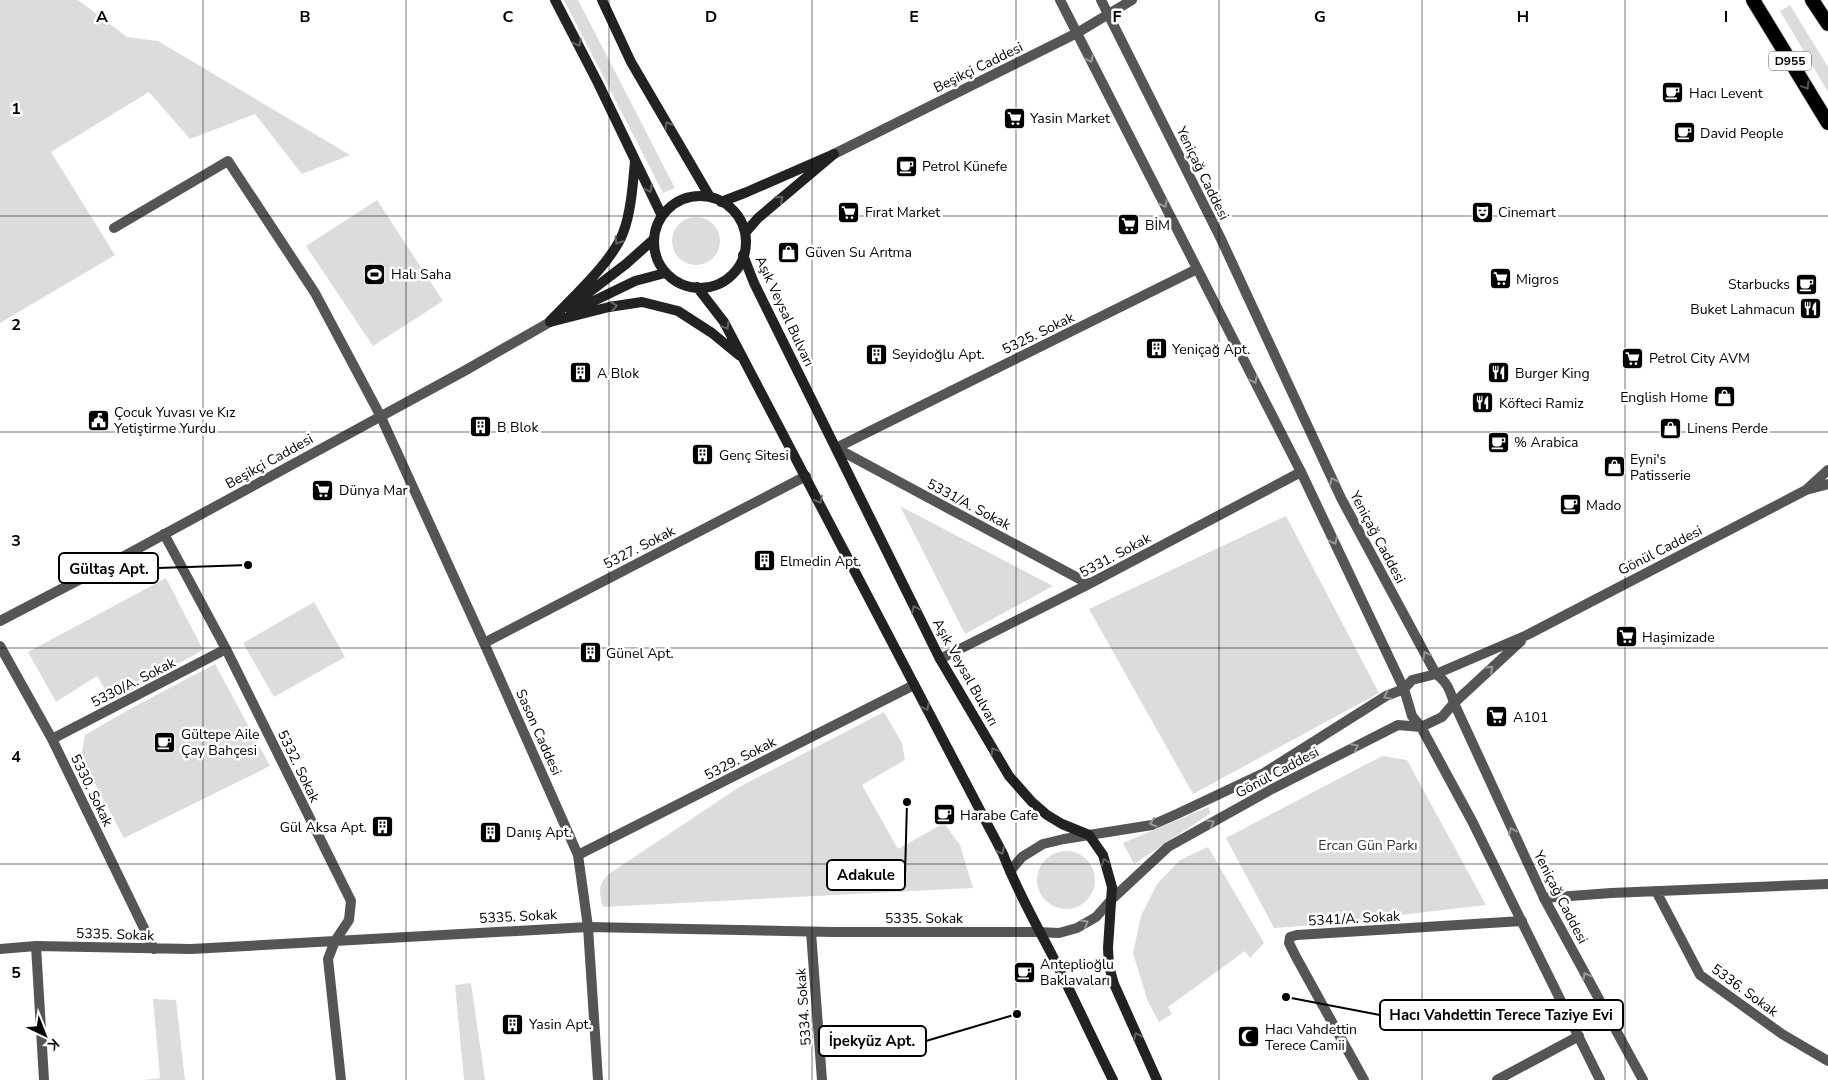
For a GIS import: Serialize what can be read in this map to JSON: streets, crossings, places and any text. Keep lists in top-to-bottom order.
{
  "streets": {
    "highway": ["D955"],
    "main road": ["Beşikçi Caddesi", "Aşık Veysal Bulvarı"],
    "street": [
      "Yeniçağ Caddesi",
      "5325. Sokak",
      "5331/A. Sokak",
      "5327. Sokak",
      "Gönül Caddesi",
      "5331. Sokak",
      "5330/A. Sokak",
      "Sason Caddesi",
      "5329. Sokak",
      "5332. Sokak",
      "5330. Sokak",
      "5335. Sokak",
      "5341/A. Sokak",
      "5336. Sokak",
      "5334. Sokak"
    ]
  },
  "crossings": [
    ["Beşikçi Caddesi", "Yeniçağ Caddesi"],
    ["Beşikçi Caddesi", "Aşık Veysal Bulvarı"],
    ["Beşikçi Caddesi", "Sason Caddesi"],
    ["Beşikçi Caddesi", "5332. Sokak"],
    ["Yeniçağ Caddesi", "Gönül Caddesi"],
    ["Aşık Veysal Bulvarı", "5325. Sokak"],
    ["Aşık Veysal Bulvarı", "5331/A. Sokak"],
    ["Aşık Veysal Bulvarı", "Gönül Caddesi"],
    ["Aşık Veysal Bulvarı", "5331. Sokak"],
    ["Aşık Veysal Bulvarı", "5335. Sokak"],
    ["5325. Sokak", "5331/A. Sokak"],
    ["5331/A. Sokak", "5331. Sokak"],
    ["5327. Sokak", "Sason Caddesi"],
    ["Gönül Caddesi", "5335. Sokak"],
    ["5330/A. Sokak", "5332. Sokak"],
    ["5330/A. Sokak", "5330. Sokak"],
    ["Sason Caddesi", "5329. Sokak"],
    ["Sason Caddesi", "5335. Sokak"],
    ["5332. Sokak", "5335. Sokak"],
    ["5330. Sokak", "5335. Sokak"],
    ["5335. Sokak", "5334. Sokak"]
  ],
  "parks": ["Ercan Gün Parkı"],
  "places": {
    "cafe": [
      "Hacı Levent",
      "David People",
      "Petrol Künefe",
      "Starbucks",
      "% Arabica",
      "Mado",
      "Gültepe Aile Çay Bahçesi",
      "Harabe Cafe",
      "Anteplioğlu Baklavaları"
    ],
    "supermarket": [
      "Yasin Market",
      "Fırat Market",
      "BİM",
      "Migros",
      "Petrol City AVM",
      "Dünya Mar",
      "Haşimizade",
      "A101"
    ],
    "theatre": ["Cinemart"],
    "shop": [
      "Güven Su Arıtma",
      "English Home",
      "Linens Perde",
      "Eyni's Patisserie"
    ],
    "sports": ["Halı Saha"],
    "restaurant": ["Buket Lahmacun", "Burger King", "Köfteci Ramiz"],
    "building": [
      "Yeniçağ Apt.",
      "Seyidoğlu Apt.",
      "A Blok",
      "B Blok",
      "Genç Sitesi",
      "Elmedin Apt.",
      "Günel Apt.",
      "Gül Aksa Apt.",
      "Danış Apt.",
      "Yasin Apt."
    ],
    "public building": ["Çocuk Yuvası ve Kız Yetiştirme Yurdu"],
    "other": [
      "Gültaş Apt.",
      "Adakule",
      "Hacı Vahdettin Terece Taziye Evi",
      "İpekyüz Apt."
    ],
    "mosque": ["Hacı Vahdettin Terece Camii"]
  },
  "north": "bottom right",
  "grid": {
    "columns": [
      "A",
      "B",
      "C",
      "D",
      "E",
      "F",
      "G",
      "H",
      "I"
    ],
    "rows": [
      "1",
      "2",
      "3",
      "4",
      "5"
    ]
  }
}
